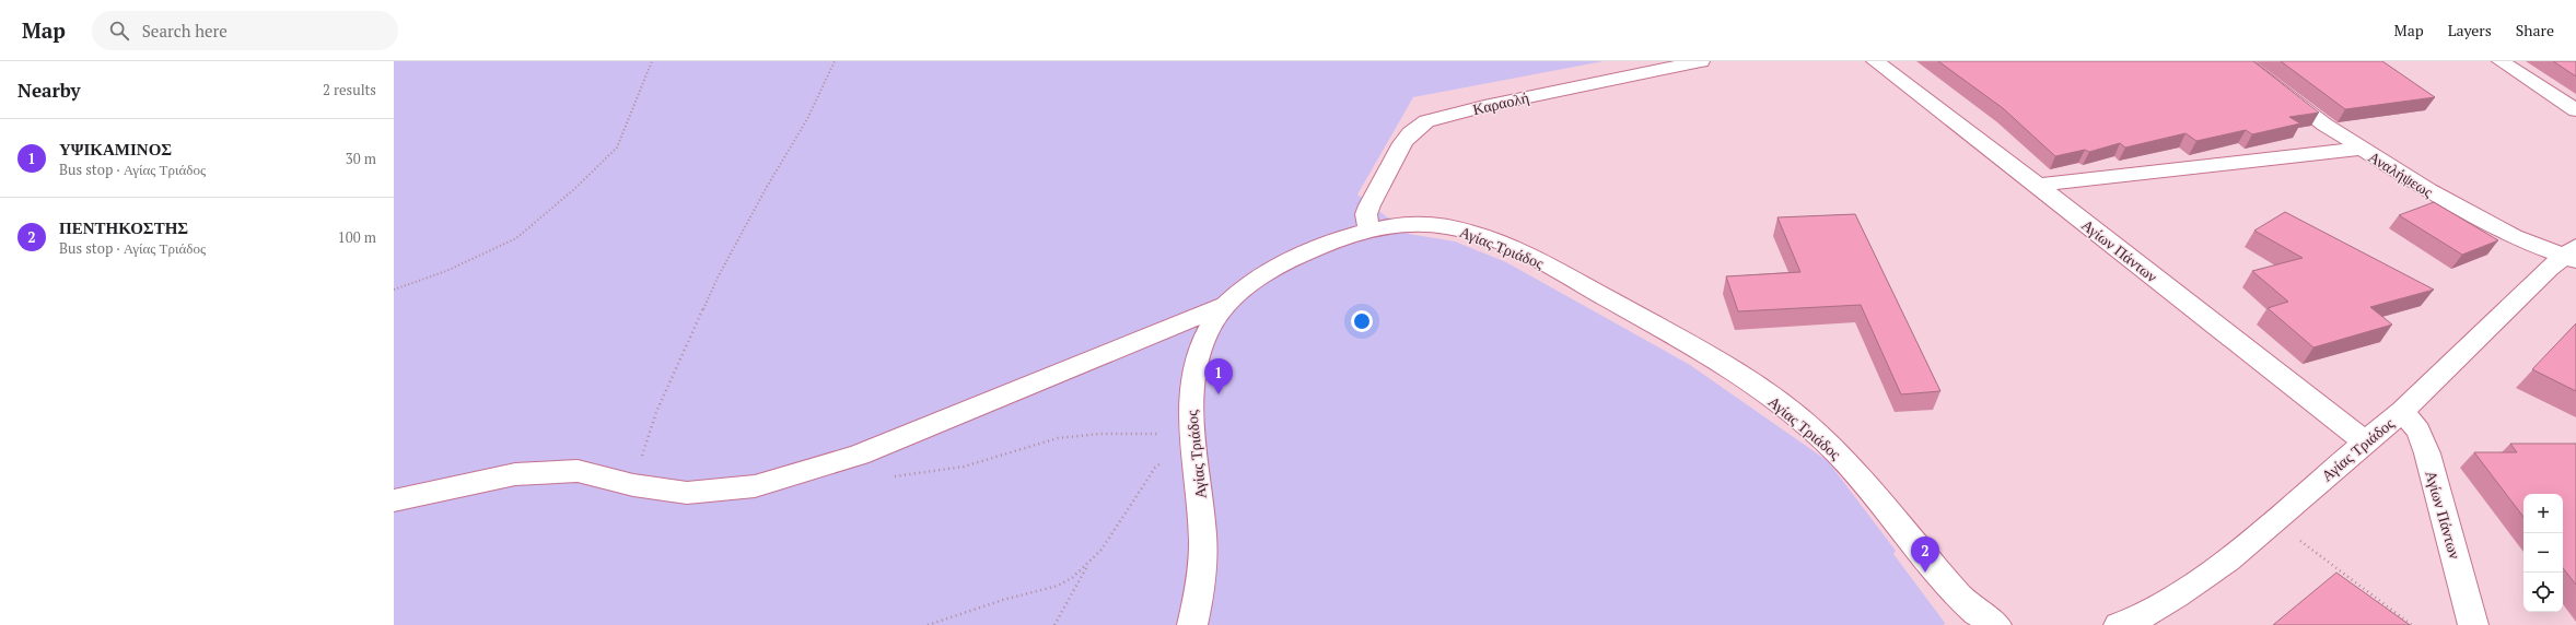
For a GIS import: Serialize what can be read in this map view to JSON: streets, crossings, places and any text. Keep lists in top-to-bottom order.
{
  "streets": {
    "street": [
      "Καραολή",
      "Αναλήψεως",
      "Αγίας Τριάδος",
      "Αγίων Πάντων"
    ]
  },
  "crossings": [
    ["Καραολή", "Αγίας Τριάδος"],
    ["Αναλήψεως", "Αγίας Τριάδος"],
    ["Αγίας Τριάδος", "Αγίων Πάντων"]
  ],
  "page": {
    "header": "Map",
    "search": "Search here",
    "nav": ["Map", "Layers", "Share"],
    "heading": ["Nearby", "2 results"],
    "list": [
      {
        "mark": "1",
        "name": "ΥΨΙΚΑΜΙΝΟΣ",
        "note": "Bus stop · Αγίας Τριάδος",
        "value": "30 m"
      },
      {
        "mark": "2",
        "name": "ΠΕΝΤΗΚΟΣΤΗΣ",
        "note": "Bus stop · Αγίας Τριάδος",
        "value": "100 m"
      }
    ],
    "pins": ["1", "2"],
    "map_buttons": ["+", "−"]
  }
}
